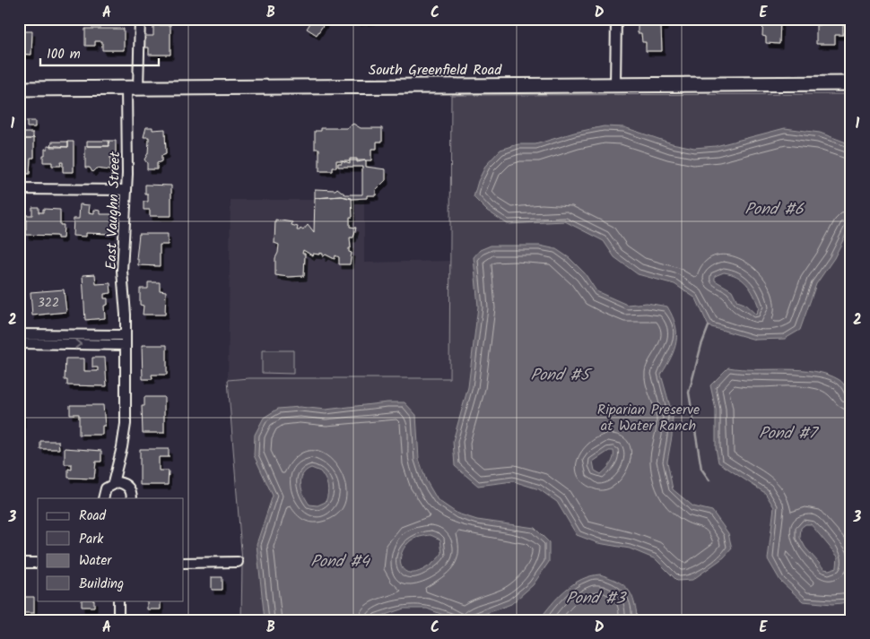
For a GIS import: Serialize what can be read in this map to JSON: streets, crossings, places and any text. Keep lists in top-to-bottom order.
{
  "streets": {
    "main road": ["South Greenfield Road"],
    "street": ["East Vaughn Street"]
  },
  "crossings": [
    ["South Greenfield Road", "East Vaughn Street"]
  ],
  "water": [
    "Pond #6",
    "Pond #5",
    "Pond #7",
    "Pond #4",
    "Pond #3"
  ],
  "parks": ["Riparian Preserve at Water Ranch"],
  "house_numbers": ["322"],
  "legend": [
    "Road",
    "Park",
    "Water",
    "Building"
  ],
  "scale_bar": "100 m",
  "grid": {
    "columns": [
      "A",
      "B",
      "C",
      "D",
      "E"
    ],
    "rows": ["1", "2", "3"]
  }
}
